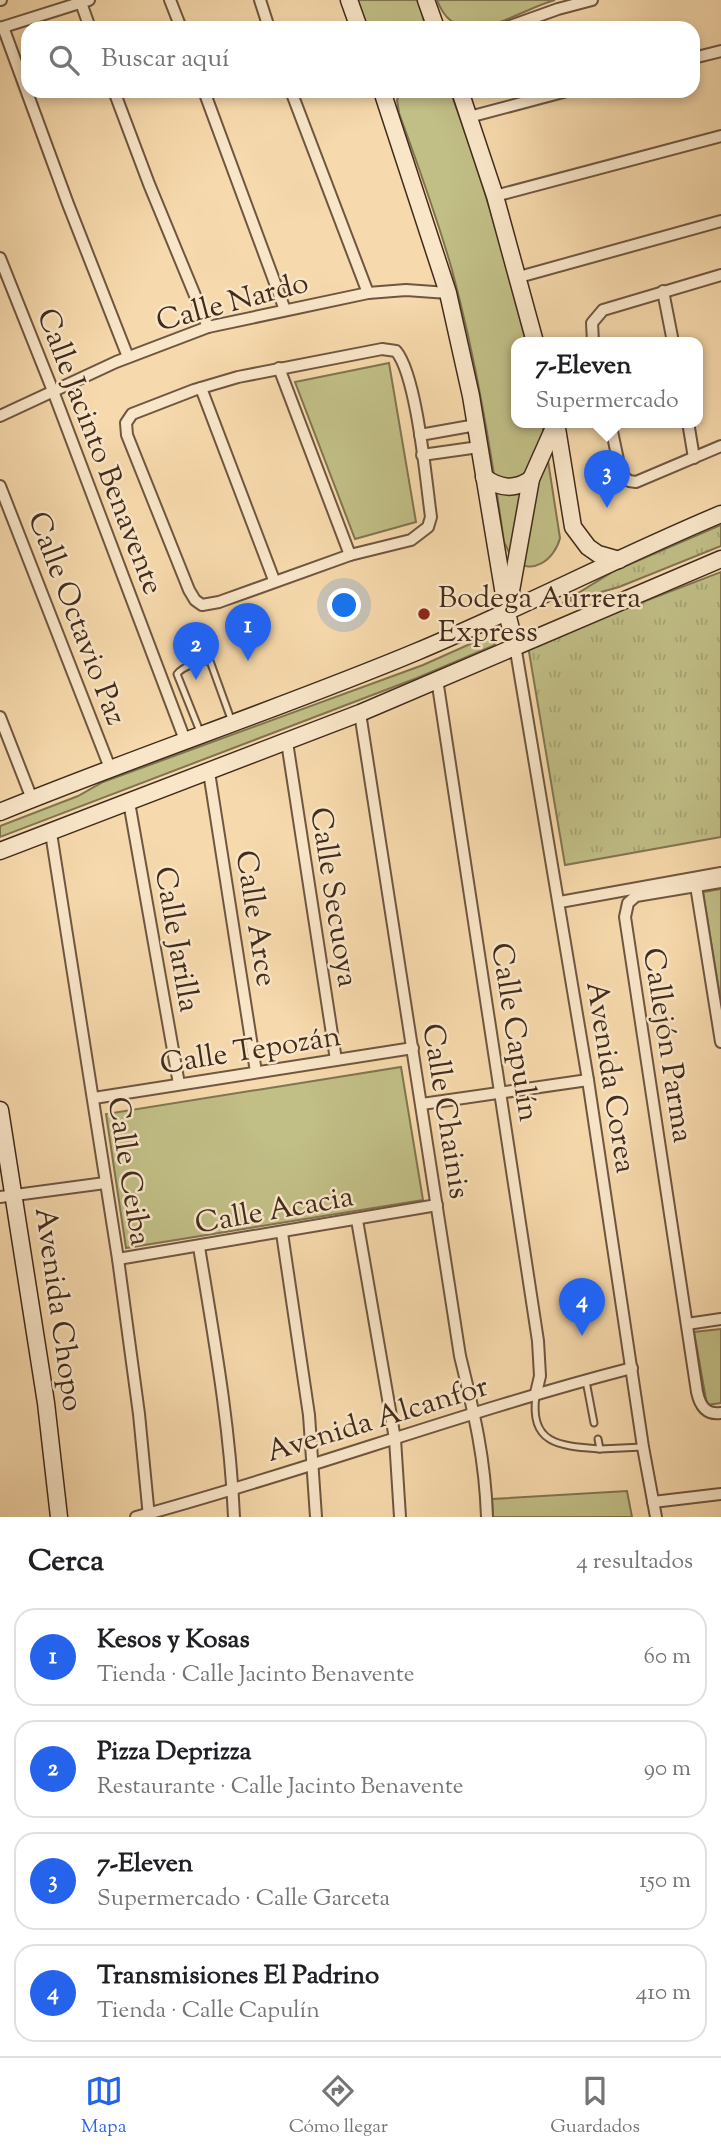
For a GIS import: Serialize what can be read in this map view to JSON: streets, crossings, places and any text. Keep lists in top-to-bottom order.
{
  "streets": {
    "street": [
      "Calle Nardo",
      "Calle Jacinto Benavente",
      "Calle Octavio Paz",
      "Calle Secuoya",
      "Calle Arce",
      "Calle Jarilla",
      "Calle Capulín",
      "Callejón Parma",
      "Calle Tepozán",
      "Avenida Corea",
      "Calle Chainis",
      "Calle Ceiba",
      "Calle Acacia",
      "Avenida Chopo",
      "Avenida Alcanfor"
    ]
  },
  "crossings": [
    ["Calle Nardo", "Calle Jacinto Benavente"],
    ["Calle Secuoya", "Calle Tepozán"],
    ["Calle Arce", "Calle Tepozán"],
    ["Calle Jarilla", "Calle Tepozán"],
    ["Calle Capulín", "Avenida Alcanfor"],
    ["Calle Tepozán", "Calle Chainis"],
    ["Calle Tepozán", "Calle Ceiba"],
    ["Avenida Corea", "Avenida Alcanfor"],
    ["Calle Chainis", "Calle Acacia"],
    ["Calle Chainis", "Avenida Alcanfor"],
    ["Calle Ceiba", "Calle Acacia"],
    ["Calle Ceiba", "Avenida Alcanfor"]
  ],
  "places": ["Bodega Aurrera Express"],
  "page": {
    "search": "Buscar aquí",
    "popup": ["7-Eleven", "Supermercado"],
    "pins": [
      "3",
      "1",
      "2",
      "4"
    ],
    "heading": ["Cerca", "4 resultados"],
    "list": [
      {
        "mark": "1",
        "name": "Kesos y Kosas",
        "note": "Tienda · Calle Jacinto Benavente",
        "value": "60 m"
      },
      {
        "mark": "2",
        "name": "Pizza Deprizza",
        "note": "Restaurante · Calle Jacinto Benavente",
        "value": "90 m"
      },
      {
        "mark": "3",
        "name": "7-Eleven",
        "note": "Supermercado · Calle Garceta",
        "value": "150 m"
      },
      {
        "mark": "4",
        "name": "Transmisiones El Padrino",
        "note": "Tienda · Calle Capulín",
        "value": "410 m"
      }
    ],
    "nav": ["Mapa", "Cómo llegar", "Guardados"]
  }
}
